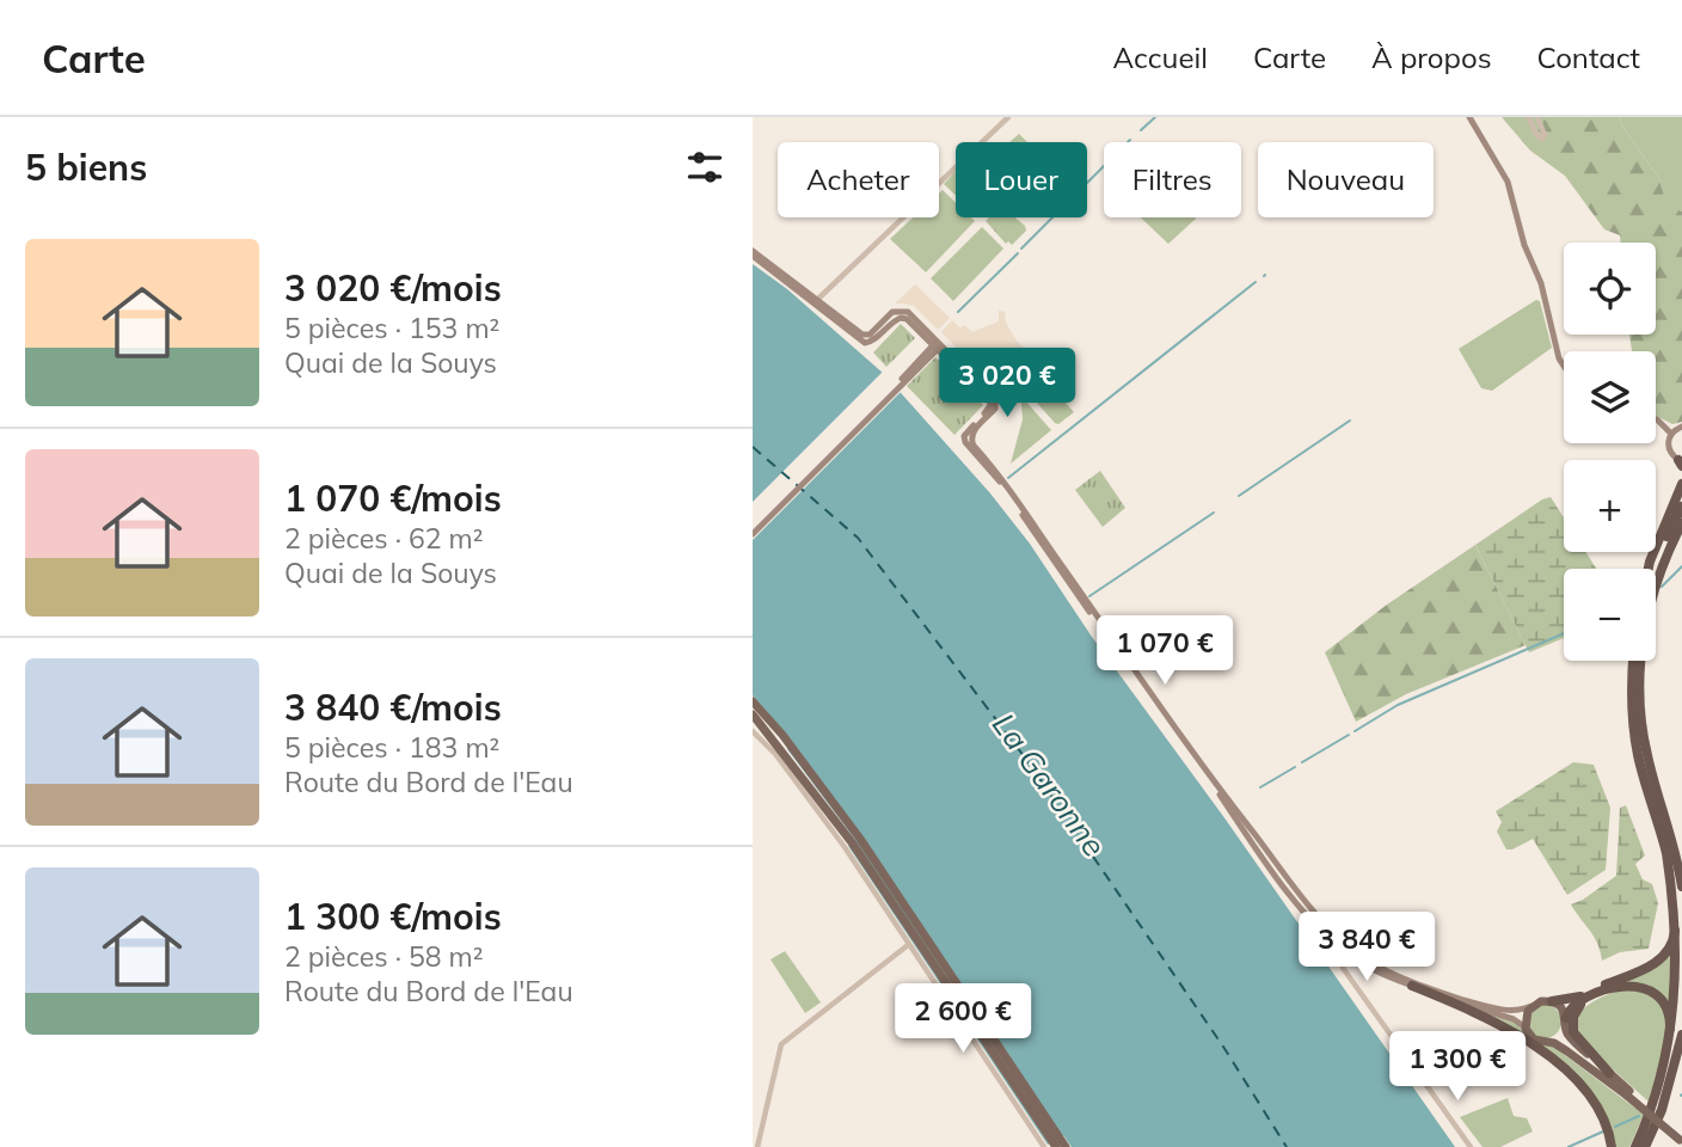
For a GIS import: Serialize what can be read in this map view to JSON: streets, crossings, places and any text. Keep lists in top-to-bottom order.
{
  "water": ["La Garonne"],
  "page": {
    "header": "Carte",
    "nav": [
      "Accueil",
      "Carte",
      "À propos",
      "Contact"
    ],
    "heading": "5 biens",
    "chip": [
      "Acheter",
      "Louer",
      "Filtres",
      "Nouveau"
    ],
    "list": [
      {
        "name": "3 020 €/mois",
        "note": "5 pièces · 153 m² · Quai de la Souys"
      },
      {
        "name": "1 070 €/mois",
        "note": "2 pièces · 62 m² · Quai de la Souys"
      },
      {
        "name": "3 840 €/mois",
        "note": "5 pièces · 183 m² · Route du Bord de l'Eau"
      },
      {
        "name": "1 300 €/mois",
        "note": "2 pièces · 58 m² · Route du Bord de l'Eau"
      }
    ],
    "map_buttons": ["+", "−"],
    "price": [
      "3 020 €",
      "1 070 €",
      "3 840 €",
      "2 600 €",
      "1 300 €"
    ]
  }
}
